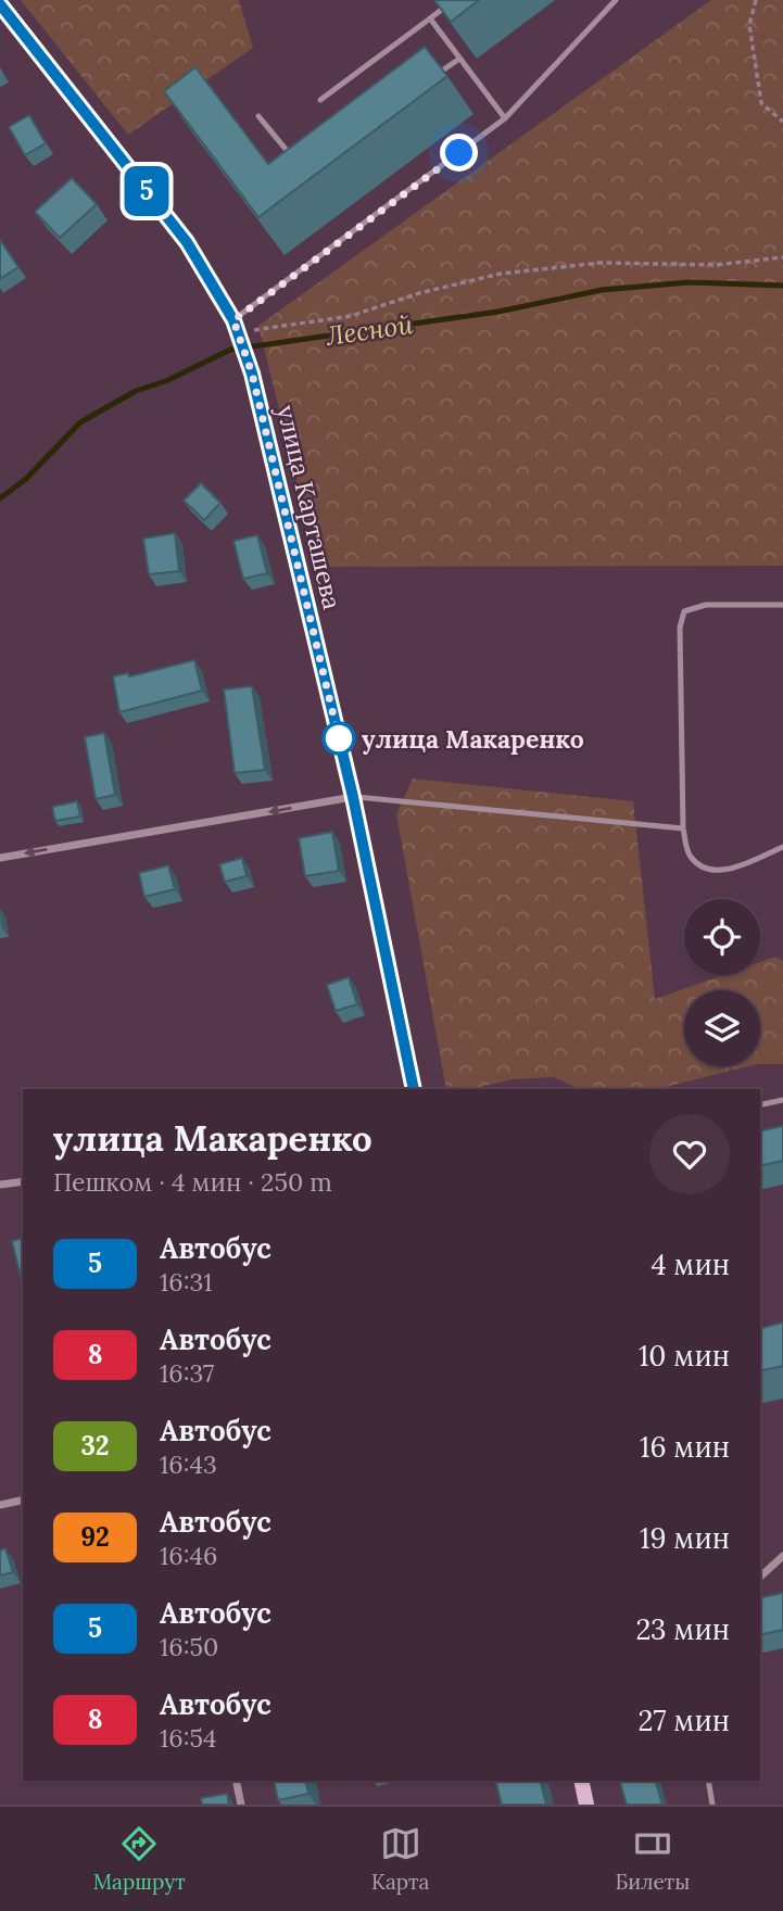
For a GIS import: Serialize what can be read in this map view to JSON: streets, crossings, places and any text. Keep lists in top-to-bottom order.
{
  "streets": {
    "main road": ["улица Карташева"]
  },
  "water": ["Лесной"],
  "places": ["улица Макаренко"],
  "lines": ["bus line 5"],
  "page": {
    "on_map": "5",
    "heading": ["улица Макаренко", "Пешком · 4 мин · 250 m"],
    "list": [
      {
        "mark": "5",
        "name": "Автобус",
        "note": "16:31",
        "value": "4 мин"
      },
      {
        "mark": "8",
        "name": "Автобус",
        "note": "16:37",
        "value": "10 мин"
      },
      {
        "mark": "32",
        "name": "Автобус",
        "note": "16:43",
        "value": "16 мин"
      },
      {
        "mark": "92",
        "name": "Автобус",
        "note": "16:46",
        "value": "19 мин"
      },
      {
        "mark": "5",
        "name": "Автобус",
        "note": "16:50",
        "value": "23 мин"
      },
      {
        "mark": "8",
        "name": "Автобус",
        "note": "16:54",
        "value": "27 мин"
      }
    ],
    "tabs": ["Маршрут", "Карта", "Билеты"]
  }
}
